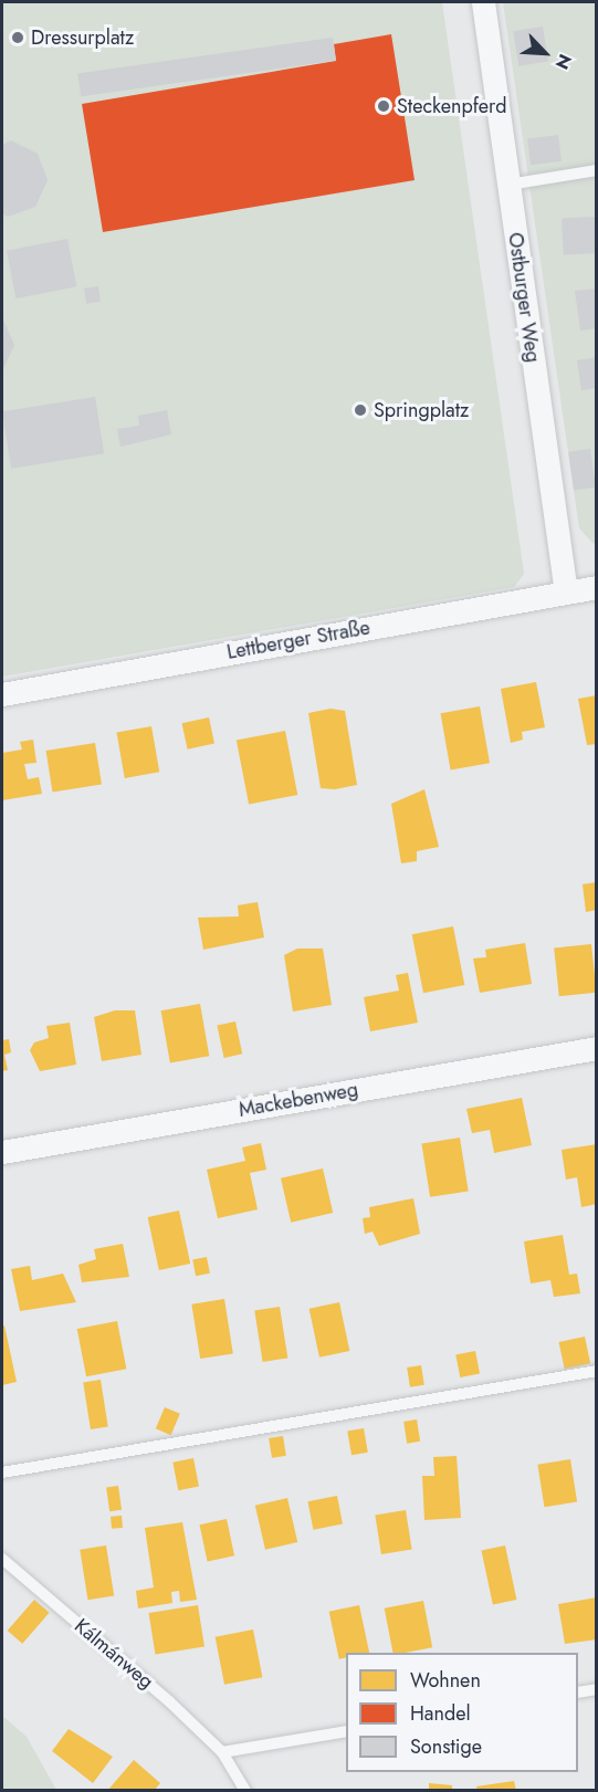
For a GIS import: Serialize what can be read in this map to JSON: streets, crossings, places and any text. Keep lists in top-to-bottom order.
{
  "streets": {
    "street": ["Ostburger Weg", "Lettberger Straße", "Mackebenweg"],
    "lane": ["Kálmánweg"]
  },
  "crossings": [
    ["Ostburger Weg", "Lettberger Straße"]
  ],
  "places": ["Dressurplatz", "Steckenpferd", "Springplatz"],
  "legend": ["Wohnen", "Handel", "Sonstige"],
  "north": "bottom right"
}
